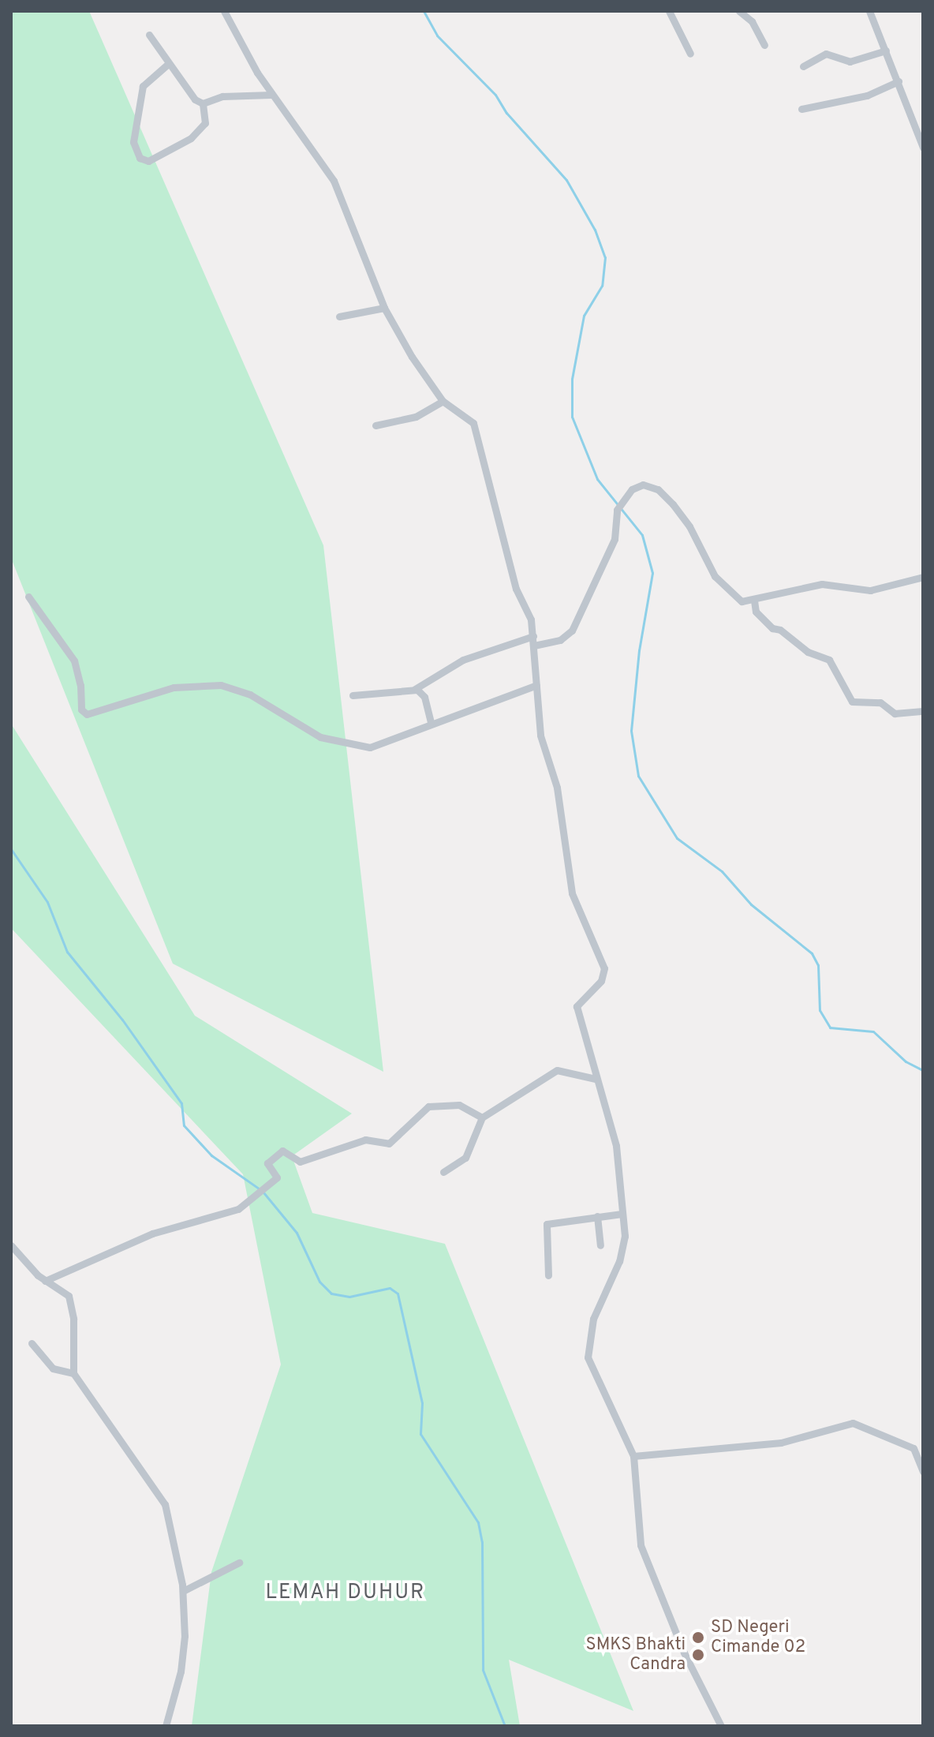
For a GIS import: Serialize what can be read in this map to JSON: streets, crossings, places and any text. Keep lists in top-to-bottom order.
{
  "districts": ["LEMAH DUHUR"],
  "places": ["SD Negeri Cimande 02", "SMKS Bhakti Candra"]
}
